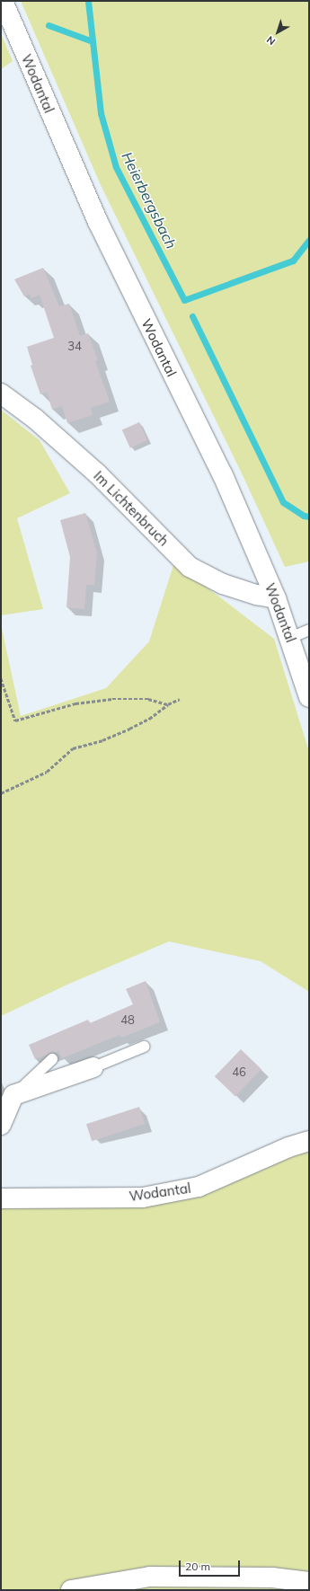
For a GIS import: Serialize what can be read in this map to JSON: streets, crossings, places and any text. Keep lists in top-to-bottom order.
{
  "streets": {
    "street": ["Wodantal", "Im Lichtenbruch"]
  },
  "crossings": [
    ["Wodantal", "Im Lichtenbruch"]
  ],
  "water": ["Heierbergsbach"],
  "house_numbers": ["34", "48", "46"],
  "scale_bar": "20 m",
  "north": "bottom left"
}
